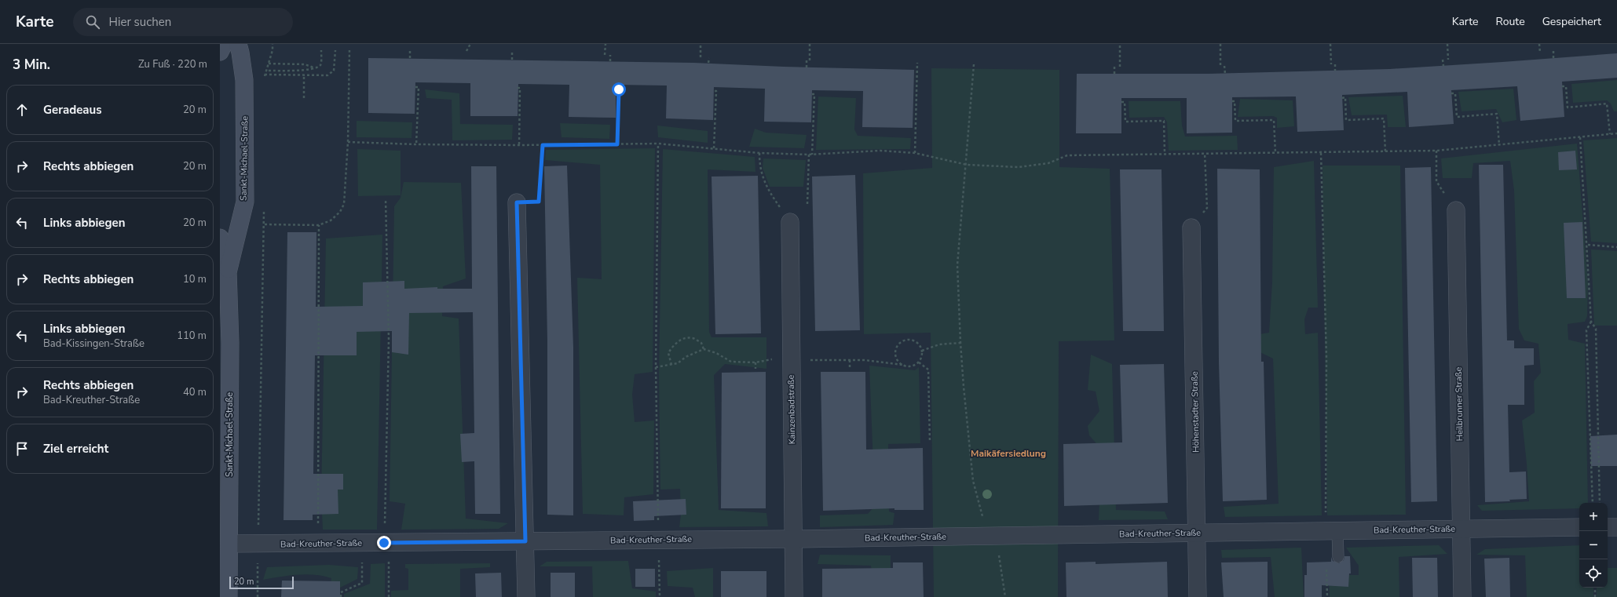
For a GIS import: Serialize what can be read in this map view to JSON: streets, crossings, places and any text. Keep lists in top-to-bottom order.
{
  "streets": {
    "street": [
      "Sankt-Michael-Straße",
      "Heilbrunner Straße",
      "Kainzenbadstraße",
      "Höhenstadter Straße",
      "Bad-Kreuther-Straße"
    ]
  },
  "crossings": [
    ["Sankt-Michael-Straße", "Bad-Kreuther-Straße"],
    ["Heilbrunner Straße", "Bad-Kreuther-Straße"],
    ["Kainzenbadstraße", "Bad-Kreuther-Straße"],
    ["Höhenstadter Straße", "Bad-Kreuther-Straße"]
  ],
  "districts": ["Maikäfersiedlung"],
  "scale_bar": "20 m",
  "page": {
    "header": "Karte",
    "search": "Hier suchen",
    "nav": ["Karte", "Route", "Gespeichert"],
    "heading": ["3 Min.", "Zu Fuß · 220 m"],
    "list": [
      ["Geradeaus", "20 m"],
      ["Rechts abbiegen", "20 m"],
      ["Links abbiegen", "20 m"],
      ["Rechts abbiegen", "10 m"],
      ["Links abbiegen", "Bad-Kissingen-Straße", "110 m"],
      ["Rechts abbiegen", "Bad-Kreuther-Straße", "40 m"],
      "Ziel erreicht"
    ],
    "map_buttons": ["+", "−"],
    "scale": "20 m"
  }
}
